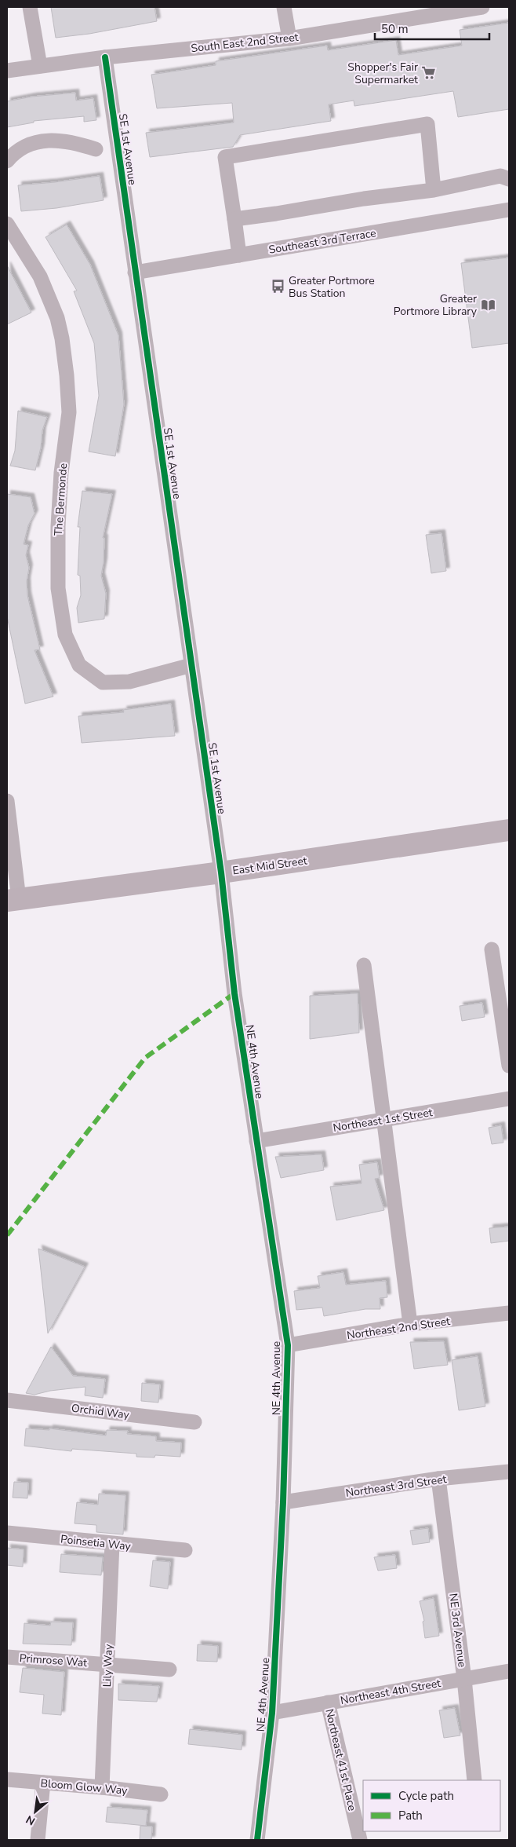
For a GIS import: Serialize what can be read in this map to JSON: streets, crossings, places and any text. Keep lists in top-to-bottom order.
{
  "streets": {
    "street": [
      "South East 2nd Street",
      "SE 1st Avenue",
      "Southeast 3rd Terrace",
      "The Bermonde",
      "East Mid Street",
      "NE 4th Avenue",
      "Northeast 1st Street",
      "Northeast 2nd Street",
      "Orchid Way",
      "Northeast 3rd Street",
      "Poinsetia Way",
      "NE 3rd Avenue",
      "Primrose Wat",
      "Lily Way",
      "Northeast 4th Street",
      "Northeast 41st Place",
      "Bloom Glow Way"
    ]
  },
  "crossings": [
    ["South East 2nd Street", "SE 1st Avenue"],
    ["SE 1st Avenue", "Southeast 3rd Terrace"],
    ["SE 1st Avenue", "The Bermonde"],
    ["SE 1st Avenue", "East Mid Street"],
    ["SE 1st Avenue", "NE 4th Avenue"],
    ["East Mid Street", "NE 4th Avenue"],
    ["NE 4th Avenue", "Northeast 1st Street"],
    ["NE 4th Avenue", "Northeast 2nd Street"],
    ["NE 4th Avenue", "Northeast 3rd Street"],
    ["NE 4th Avenue", "Northeast 4th Street"],
    ["Northeast 3rd Street", "NE 3rd Avenue"],
    ["Poinsetia Way", "Lily Way"],
    ["NE 3rd Avenue", "Northeast 4th Street"],
    ["Primrose Wat", "Lily Way"],
    ["Lily Way", "Bloom Glow Way"],
    ["Northeast 4th Street", "Northeast 41st Place"]
  ],
  "places": {
    "supermarket": ["Shopper's Fair Supermarket"],
    "bus stop": ["Greater Portmore Bus Station"],
    "library": ["Greater Portmore Library"]
  },
  "legend": ["Cycle path", "Path"],
  "scale_bar": "50 m",
  "north": "bottom left"
}
